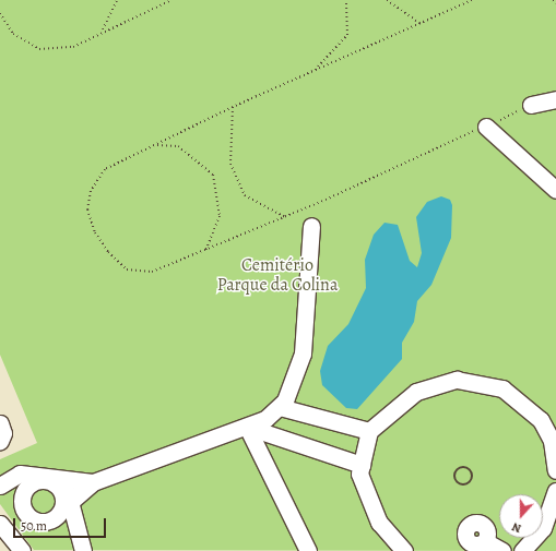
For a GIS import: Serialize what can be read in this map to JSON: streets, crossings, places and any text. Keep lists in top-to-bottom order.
{
  "parks": ["Cemitério Parque da Colina"],
  "scale_bar": "50 m",
  "north": "bottom"
}
